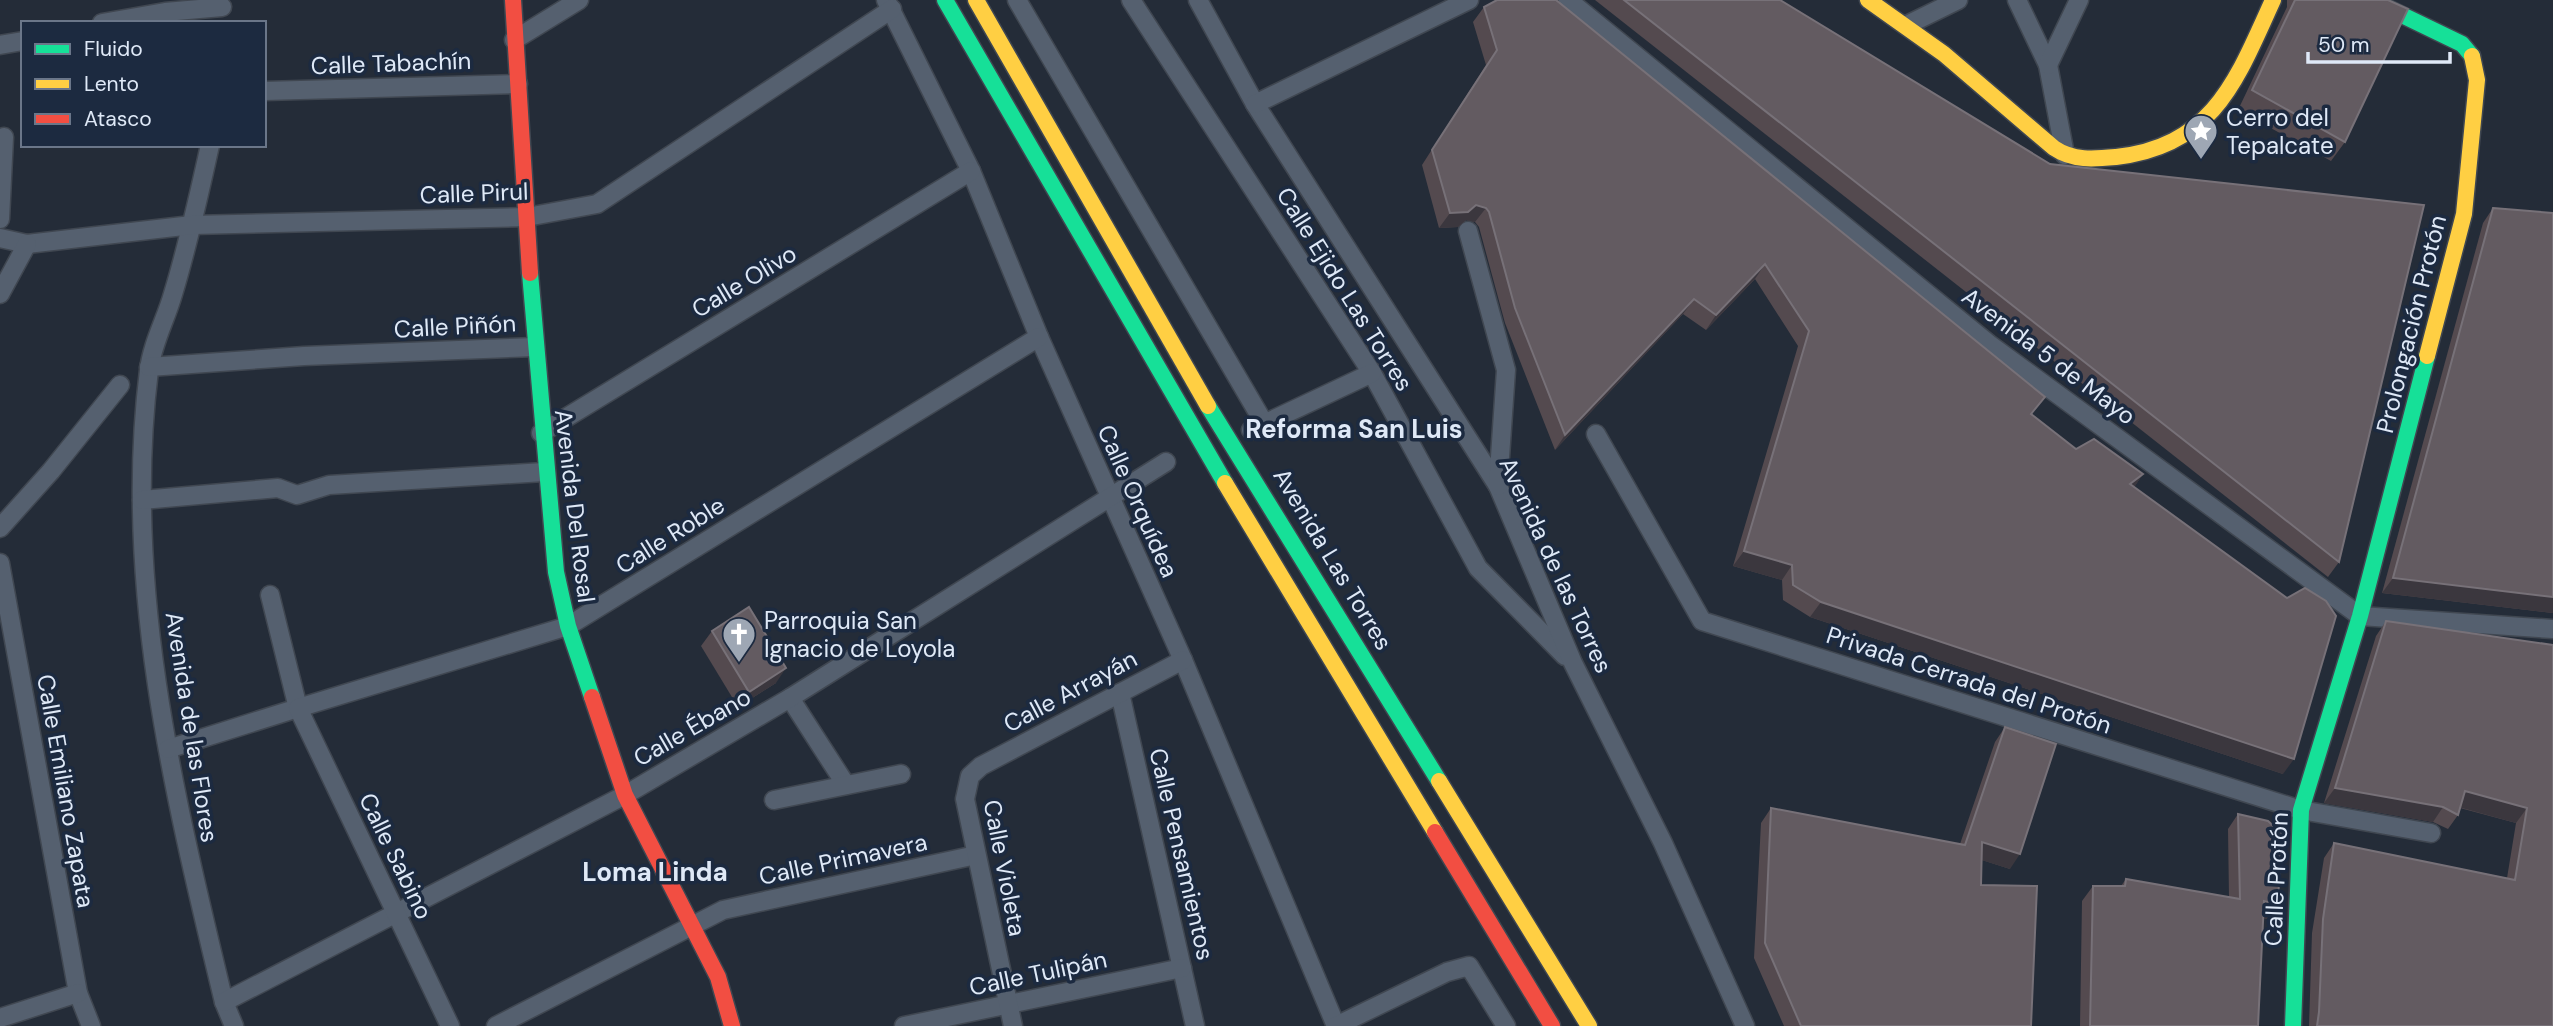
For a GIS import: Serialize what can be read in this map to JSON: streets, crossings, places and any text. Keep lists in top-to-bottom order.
{
  "streets": {
    "main road": [
      "Prolongación Protón",
      "Avenida Del Rosal",
      "Avenida Las Torres",
      "Calle Protón"
    ],
    "street": [
      "Calle Tabachín",
      "Calle Pirul",
      "Calle Olivo",
      "Calle Ejido Las Torres",
      "Calle Piñón",
      "Avenida 5 de Mayo",
      "Calle Orquídea",
      "Calle Roble",
      "Avenida de las Torres",
      "Privada Cerrada del Protón",
      "Calle Arrayán",
      "Avenida de las Flores",
      "Calle Ébano",
      "Calle Emiliano Zapata",
      "Calle Pensamientos",
      "Calle Sabino",
      "Calle Primavera",
      "Calle Violeta",
      "Calle Tulipán"
    ]
  },
  "crossings": [
    ["Calle Tabachín", "Avenida Del Rosal"],
    ["Calle Pirul", "Calle Orquídea"],
    ["Calle Pirul", "Avenida Del Rosal"],
    ["Calle Pirul", "Avenida de las Flores"],
    ["Calle Olivo", "Calle Orquídea"],
    ["Calle Olivo", "Avenida Del Rosal"],
    ["Calle Ejido Las Torres", "Avenida de las Torres"],
    ["Prolongación Protón", "Avenida 5 de Mayo"],
    ["Prolongación Protón", "Calle Protón"],
    ["Calle Piñón", "Avenida Del Rosal"],
    ["Calle Piñón", "Avenida de las Flores"],
    ["Avenida 5 de Mayo", "Calle Protón"],
    ["Calle Orquídea", "Calle Roble"],
    ["Calle Orquídea", "Calle Arrayán"],
    ["Calle Orquídea", "Calle Ébano"],
    ["Avenida Del Rosal", "Calle Roble"],
    ["Avenida Del Rosal", "Calle Ébano"],
    ["Avenida Del Rosal", "Calle Primavera"],
    ["Calle Roble", "Avenida de las Flores"],
    ["Calle Roble", "Calle Sabino"],
    ["Privada Cerrada del Protón", "Calle Protón"],
    ["Calle Arrayán", "Calle Pensamientos"],
    ["Calle Arrayán", "Calle Violeta"],
    ["Avenida de las Flores", "Calle Ébano"],
    ["Calle Ébano", "Calle Sabino"],
    ["Calle Pensamientos", "Calle Tulipán"],
    ["Calle Primavera", "Calle Violeta"],
    ["Calle Violeta", "Calle Tulipán"]
  ],
  "districts": ["Reforma San Luis", "Loma Linda"],
  "places": {
    "place": ["Cerro del Tepalcate"],
    "church": ["Parroquia San Ignacio de Loyola"]
  },
  "legend": ["Fluido", "Lento", "Atasco"],
  "scale_bar": "50 m"
}
